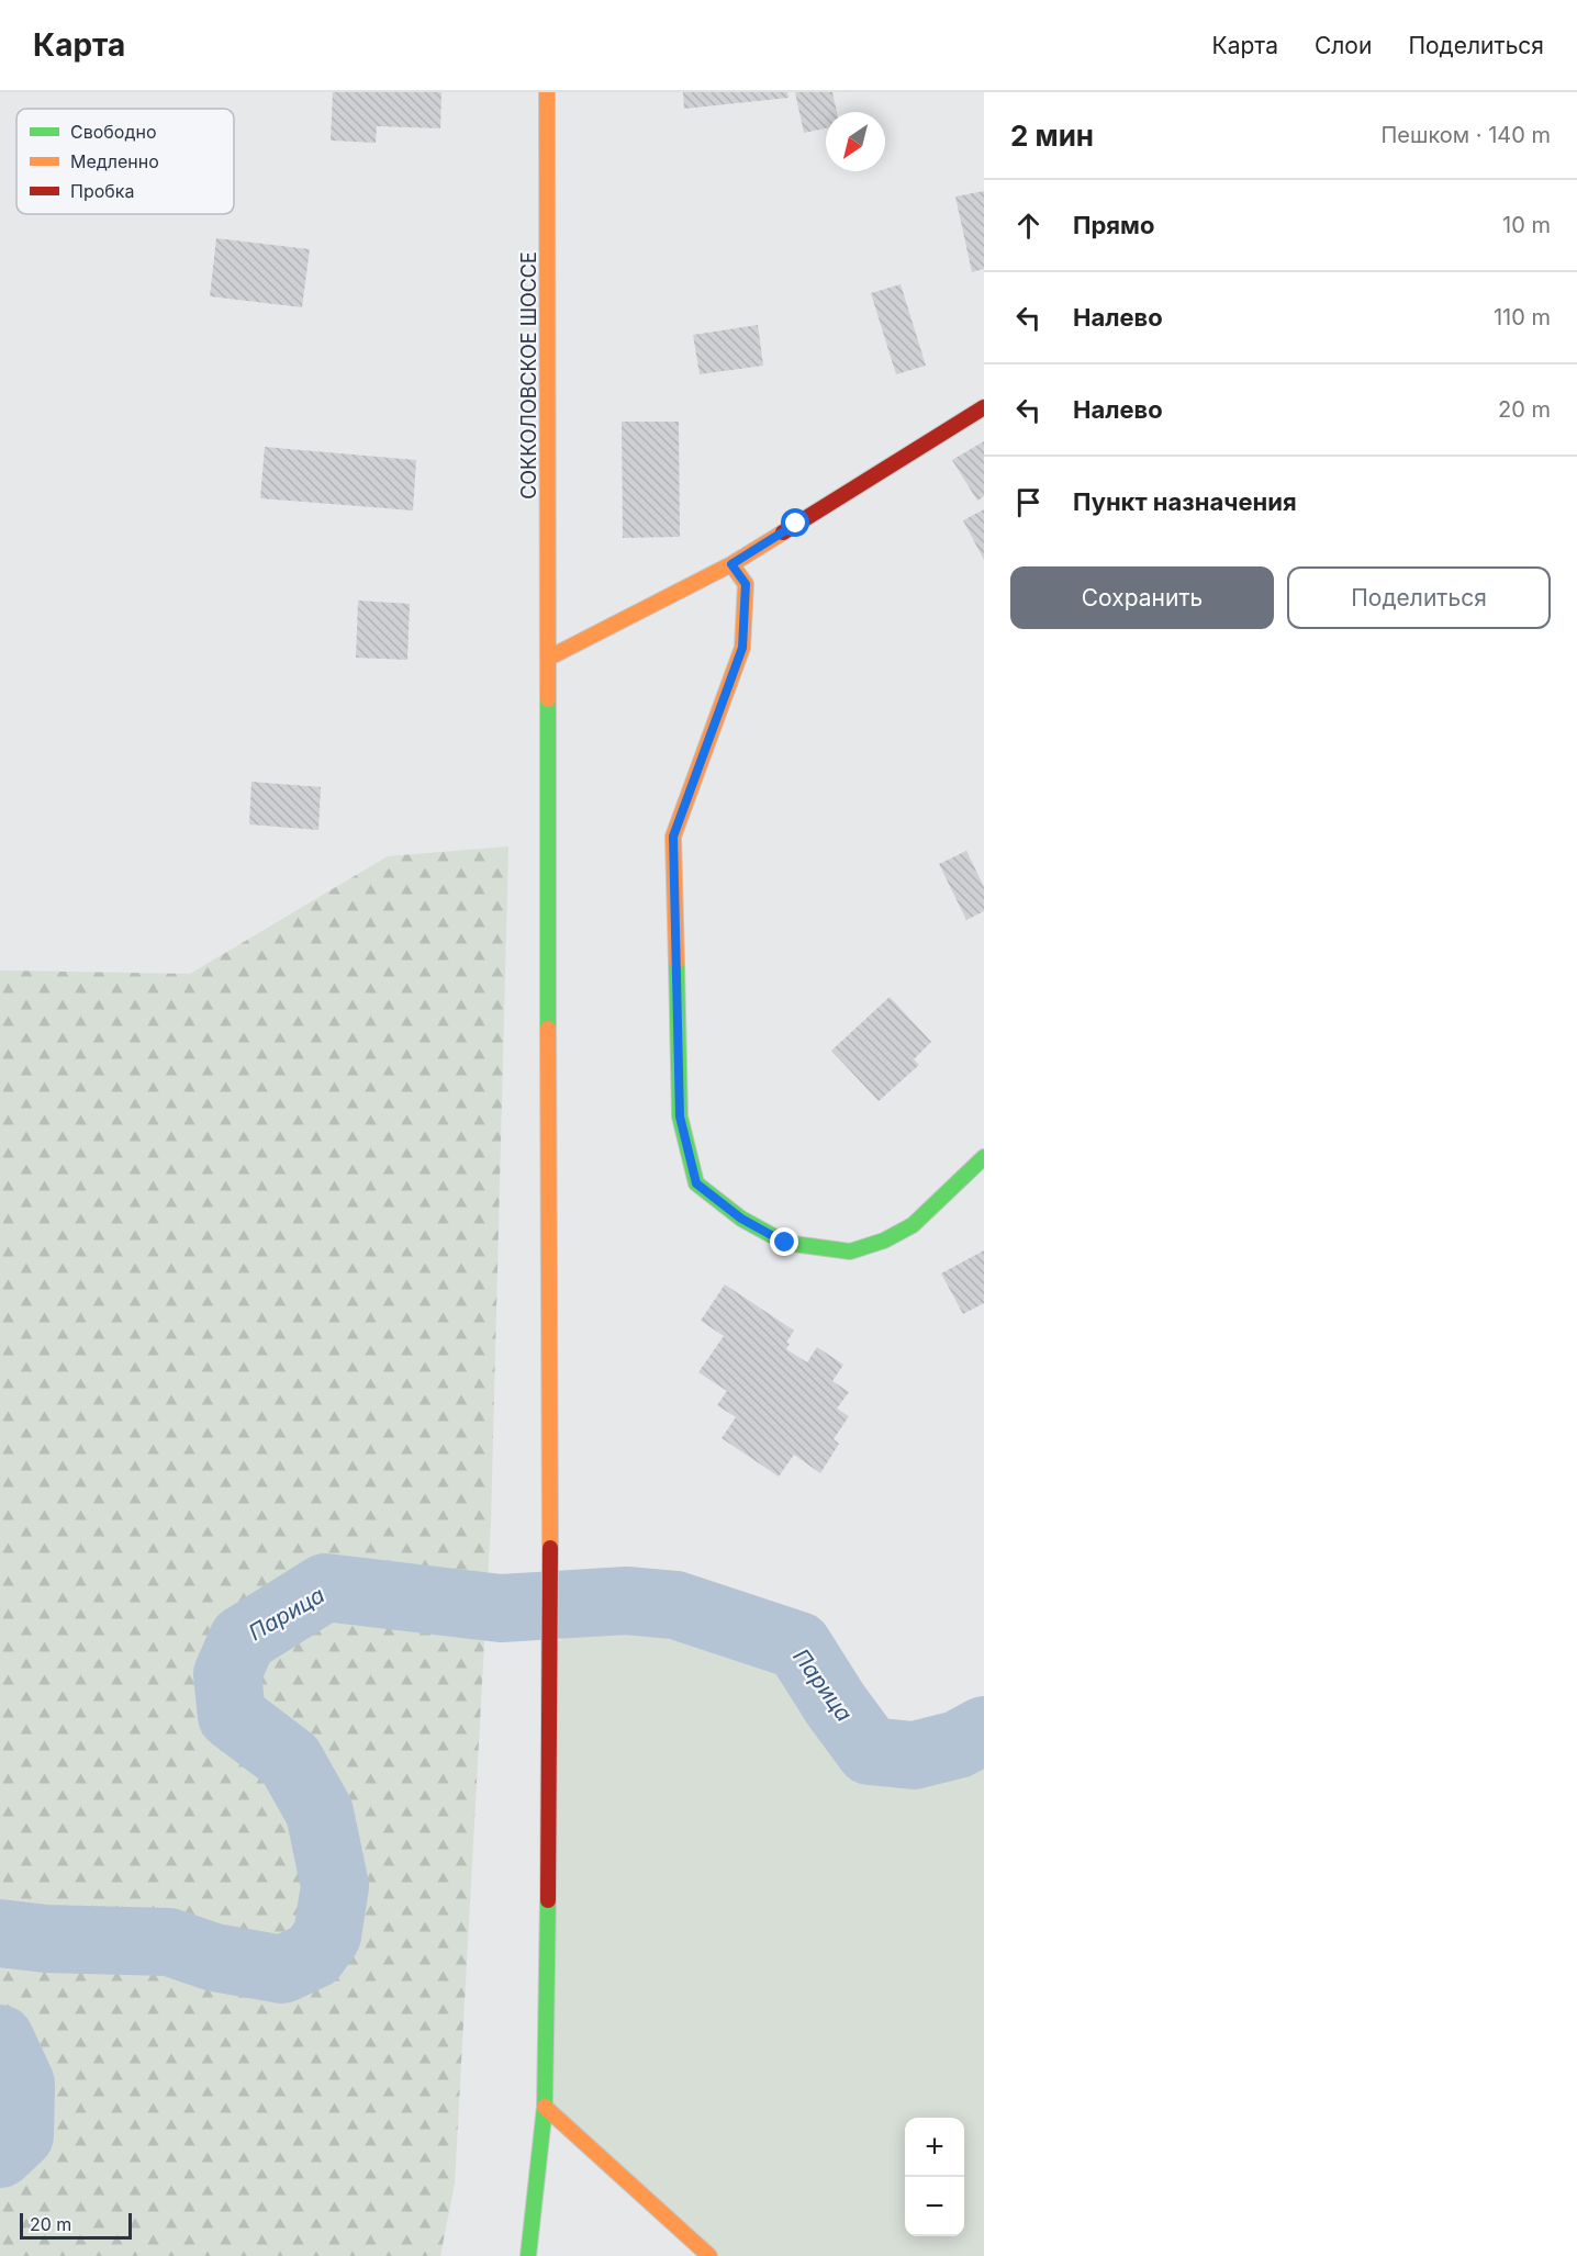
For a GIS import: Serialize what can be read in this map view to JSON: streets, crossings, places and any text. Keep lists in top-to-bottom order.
{
  "streets": {
    "main road": ["СОККОЛОВСКОЕ ШОССЕ"]
  },
  "water": ["Парица"],
  "legend": ["Свободно", "Медленно", "Пробка"],
  "scale_bar": "20 m",
  "north": "bottom left",
  "page": {
    "header": "Карта",
    "nav": ["Карта", "Слои", "Поделиться"],
    "heading": ["2 мин", "Пешком · 140 m"],
    "list": [
      ["Прямо", "10 m"],
      ["Налево", "110 m"],
      ["Налево", "20 m"],
      "Пункт назначения"
    ],
    "buttons": ["Сохранить", "Поделиться"],
    "map_buttons": ["+", "−"],
    "scale": "20 m"
  }
}
